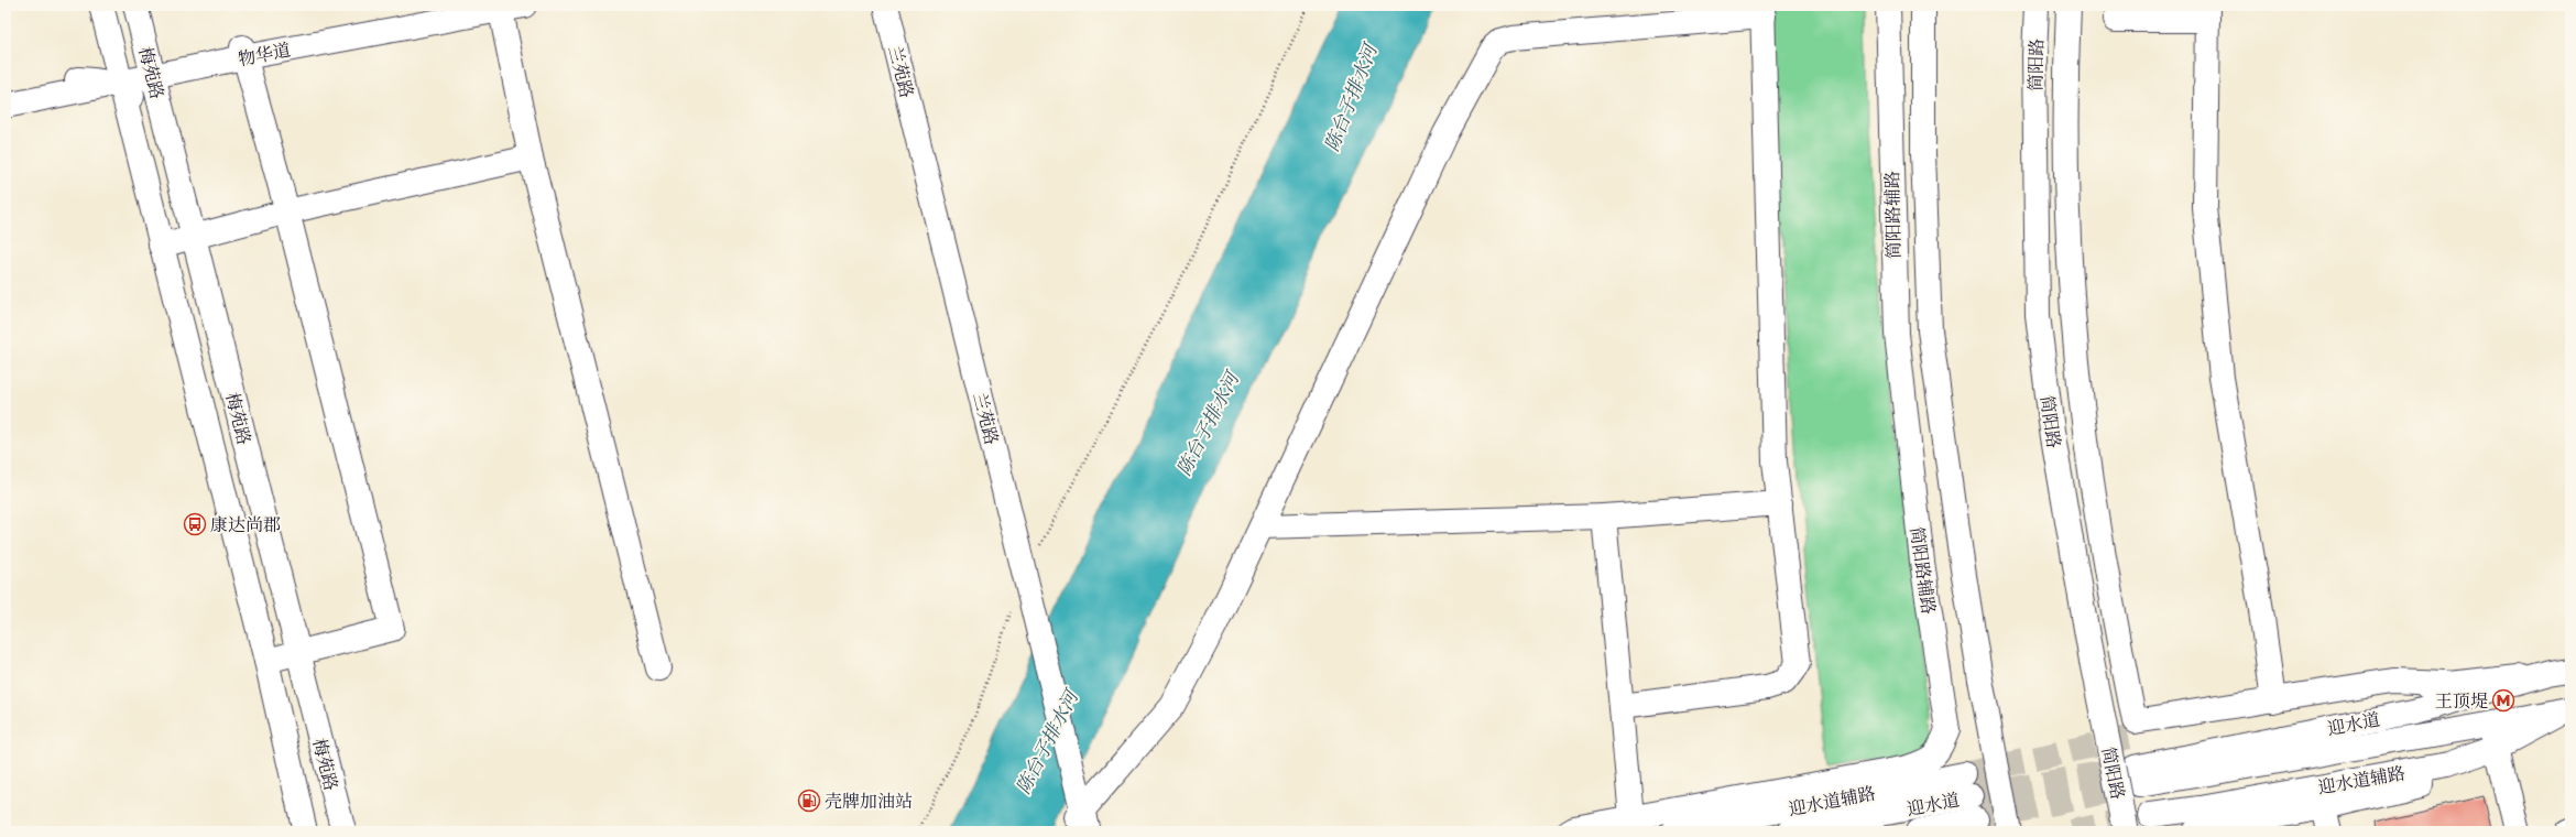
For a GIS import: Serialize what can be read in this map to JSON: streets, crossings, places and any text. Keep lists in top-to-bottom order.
{
  "streets": {
    "main road": [
      "物华道",
      "简阳路",
      "兰苑路",
      "梅苑路",
      "简阳路辅路",
      "迎水道",
      "迎水道辅路"
    ]
  },
  "crossings": [
    ["物华道", "梅苑路"],
    ["迎水道", "迎水道辅路"]
  ],
  "water": ["陈台子排水河"],
  "places": {
    "bus stop": ["康达尚郡"],
    "metro station": ["王顶堤"],
    "fuel station": ["壳牌加油站"]
  }
}
